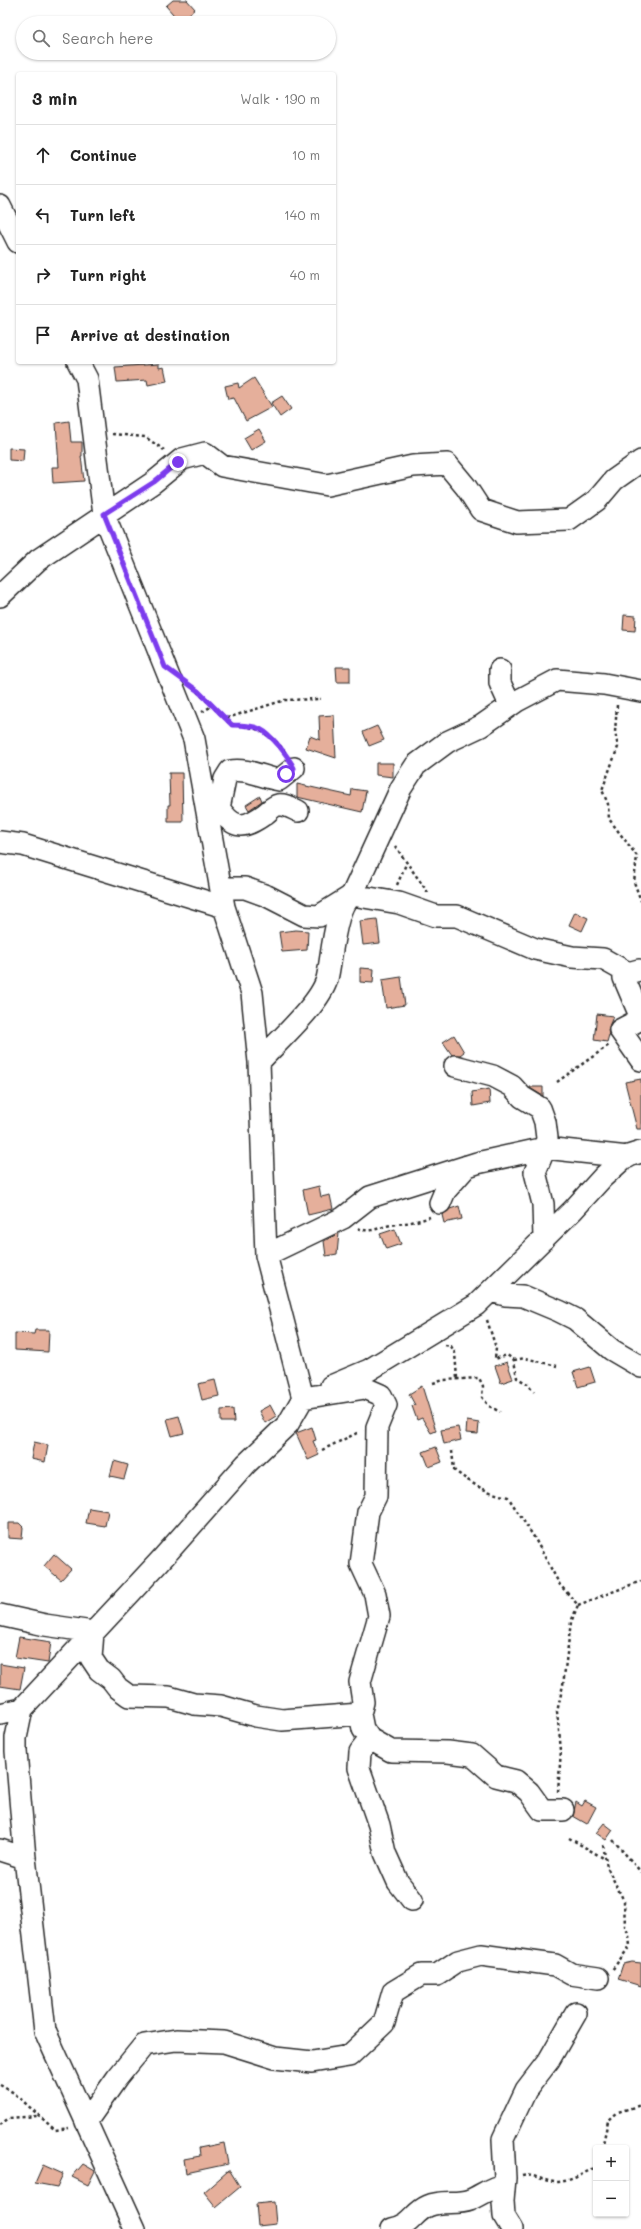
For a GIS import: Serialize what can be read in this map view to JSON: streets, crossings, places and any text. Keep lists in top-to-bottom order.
{
  "page": {
    "search": "Search here",
    "heading": ["3 min", "Walk · 190 m"],
    "list": [
      ["Continue", "10 m"],
      ["Turn left", "140 m"],
      ["Turn right", "40 m"],
      "Arrive at destination"
    ],
    "map_buttons": ["+", "−"]
  }
}
